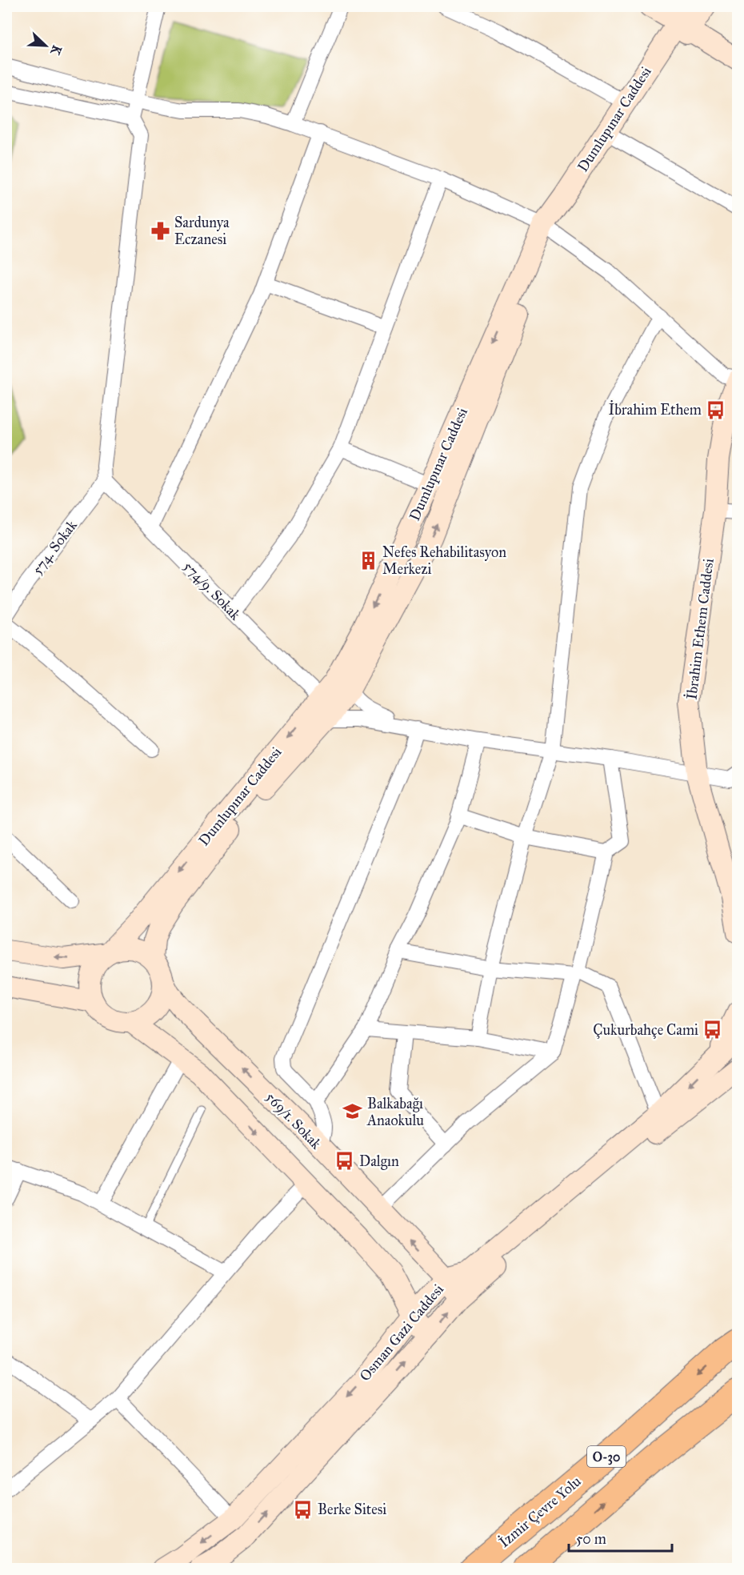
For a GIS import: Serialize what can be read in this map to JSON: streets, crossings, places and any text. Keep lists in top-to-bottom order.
{
  "streets": {
    "highway": ["O-30", "İzmir Çevre Yolu"],
    "main road": [
      "Dumlupınar Caddesi",
      "İbrahim Ethem Caddesi",
      "569/1. Sokak",
      "Osman Gazi Caddesi"
    ],
    "street": ["574. Sokak", "574/9. Sokak"]
  },
  "crossings": [
    ["Dumlupınar Caddesi", "574/9. Sokak"],
    ["Dumlupınar Caddesi", "569/1. Sokak"],
    ["574. Sokak", "574/9. Sokak"],
    ["569/1. Sokak", "Osman Gazi Caddesi"]
  ],
  "places": {
    "pharmacy": ["Sardunya Eczanesi"],
    "bus stop": [
      "İbrahim Ethem",
      "Çukurbahçe Cami",
      "Dalgın",
      "Berke Sitesi"
    ],
    "building": ["Nefes Rehabilitasyon Merkezi"],
    "school or university": ["Balkabağı Anaokulu"]
  },
  "scale_bar": "50 m",
  "north": "bottom right"
}
